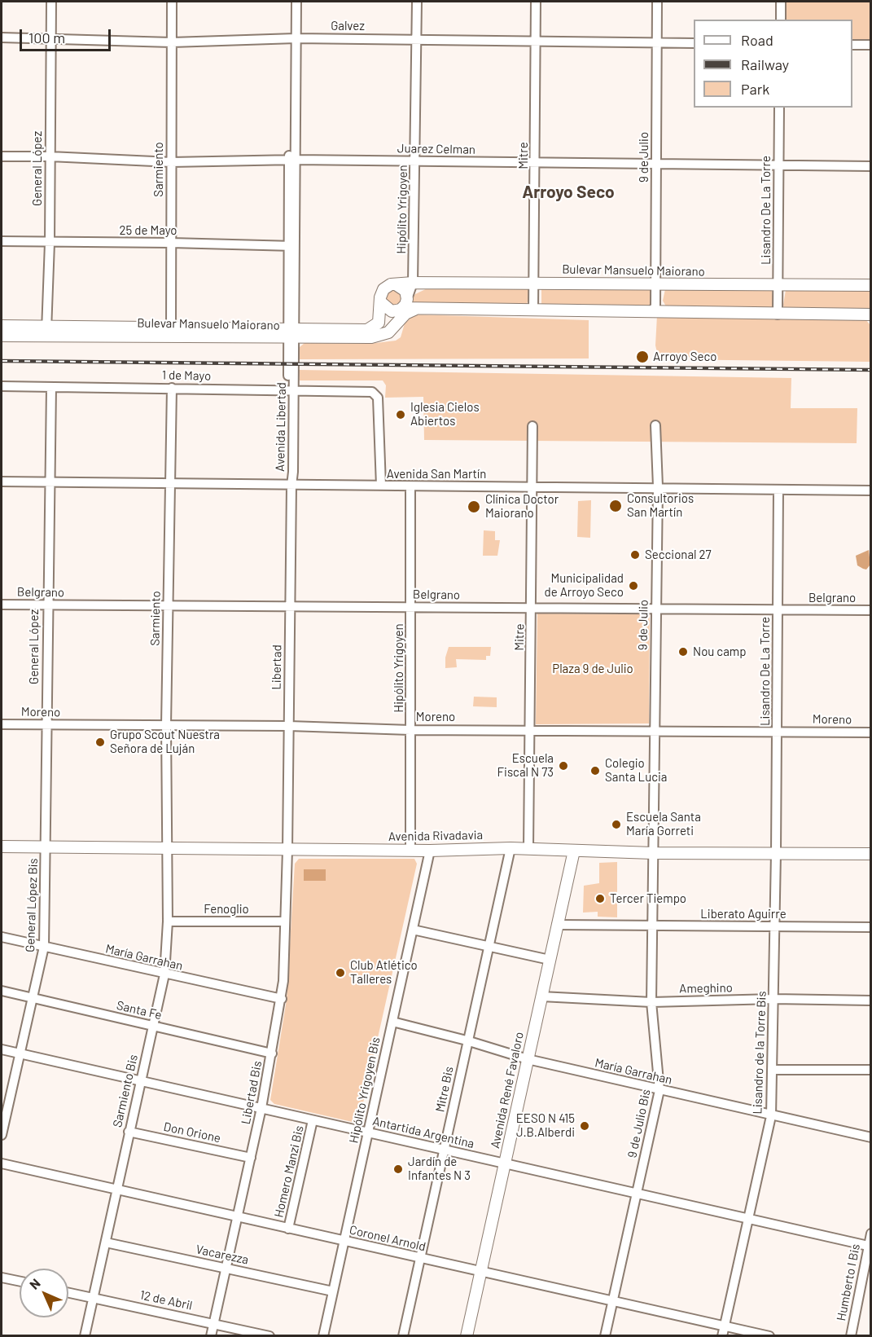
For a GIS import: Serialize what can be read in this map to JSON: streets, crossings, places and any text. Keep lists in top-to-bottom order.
{
  "streets": {
    "main road": ["Bulevar Mansuelo Maiorano", "Avenida Rivadavia", "Avenida René Favaloro"],
    "street": [
      "Galvez",
      "Juarez Celman",
      "Mitre",
      "9 de Julio",
      "General López",
      "Sarmiento",
      "Hipólito Yrigoyen",
      "Lisandro De La Torre",
      "25 de Mayo",
      "1 de Mayo",
      "Avenida Libertad",
      "Avenida San Martín",
      "Belgrano",
      "Libertad",
      "Moreno",
      "General López Bis",
      "Fenoglio",
      "Liberato Aguirre",
      "María Garrahan",
      "Ameghino",
      "Santa Fe",
      "Lisandro de la Torre Bis",
      "Mitre Bis",
      "Hipólito Yrigoyen Bis",
      "Sarmiento Bis",
      "Libertad Bis",
      "9 de Julio Bis",
      "Don Orione",
      "Antartida Argentina",
      "Homero Manzi Bis",
      "Coronel Arnold",
      "Vacarezza",
      "Humberto I Bis",
      "12 de Abril"
    ]
  },
  "crossings": [
    ["Galvez", "Mitre"],
    ["Galvez", "9 de Julio"],
    ["Galvez", "General López"],
    ["Galvez", "Sarmiento"],
    ["Galvez", "Hipólito Yrigoyen"],
    ["Galvez", "Avenida Libertad"],
    ["Juarez Celman", "Mitre"],
    ["Juarez Celman", "9 de Julio"],
    ["Juarez Celman", "General López"],
    ["Juarez Celman", "Sarmiento"],
    ["Juarez Celman", "Hipólito Yrigoyen"],
    ["Juarez Celman", "Lisandro De La Torre"],
    ["Juarez Celman", "Avenida Libertad"],
    ["Mitre", "Bulevar Mansuelo Maiorano"],
    ["Mitre", "Avenida San Martín"],
    ["Mitre", "Belgrano"],
    ["Mitre", "Moreno"],
    ["Mitre", "Avenida Rivadavia"],
    ["9 de Julio", "Bulevar Mansuelo Maiorano"],
    ["9 de Julio", "Avenida San Martín"],
    ["9 de Julio", "Belgrano"],
    ["9 de Julio", "Moreno"],
    ["9 de Julio", "Avenida Rivadavia"],
    ["9 de Julio", "9 de Julio Bis"],
    ["General López", "25 de Mayo"],
    ["General López", "Bulevar Mansuelo Maiorano"],
    ["General López", "1 de Mayo"],
    ["General López", "Avenida San Martín"],
    ["General López", "Belgrano"],
    ["General López", "Moreno"],
    ["General López", "Avenida Rivadavia"],
    ["General López", "General López Bis"],
    ["Sarmiento", "25 de Mayo"],
    ["Sarmiento", "Bulevar Mansuelo Maiorano"],
    ["Sarmiento", "1 de Mayo"],
    ["Sarmiento", "Avenida San Martín"],
    ["Sarmiento", "Belgrano"],
    ["Sarmiento", "Moreno"],
    ["Sarmiento", "Avenida Rivadavia"],
    ["Sarmiento", "Sarmiento Bis"],
    ["Hipólito Yrigoyen", "Bulevar Mansuelo Maiorano"],
    ["Hipólito Yrigoyen", "Avenida San Martín"],
    ["Hipólito Yrigoyen", "Belgrano"],
    ["Hipólito Yrigoyen", "Moreno"],
    ["Hipólito Yrigoyen", "Avenida Rivadavia"],
    ["Lisandro De La Torre", "Bulevar Mansuelo Maiorano"],
    ["Lisandro De La Torre", "Avenida San Martín"],
    ["Lisandro De La Torre", "Belgrano"],
    ["Lisandro De La Torre", "Moreno"],
    ["Lisandro De La Torre", "Avenida Rivadavia"],
    ["Lisandro De La Torre", "Lisandro de la Torre Bis"],
    ["25 de Mayo", "Avenida Libertad"],
    ["Bulevar Mansuelo Maiorano", "Avenida Libertad"],
    ["1 de Mayo", "Avenida Libertad"],
    ["1 de Mayo", "Avenida San Martín"],
    ["Avenida Libertad", "Avenida San Martín"],
    ["Avenida Libertad", "Libertad"],
    ["Avenida San Martín", "Libertad"],
    ["Belgrano", "Libertad"],
    ["Libertad", "Moreno"],
    ["Libertad", "Avenida Rivadavia"],
    ["Libertad", "Libertad Bis"],
    ["Avenida Rivadavia", "General López Bis"],
    ["Avenida Rivadavia", "Lisandro de la Torre Bis"],
    ["Avenida Rivadavia", "Mitre Bis"],
    ["Avenida Rivadavia", "Hipólito Yrigoyen Bis"],
    ["Avenida Rivadavia", "Avenida René Favaloro"],
    ["Avenida Rivadavia", "Sarmiento Bis"],
    ["Avenida Rivadavia", "Libertad Bis"],
    ["Avenida Rivadavia", "9 de Julio Bis"],
    ["General López Bis", "María Garrahan"],
    ["General López Bis", "Santa Fe"],
    ["General López Bis", "Antartida Argentina"],
    ["Fenoglio", "Sarmiento Bis"],
    ["Fenoglio", "Libertad Bis"],
    ["Liberato Aguirre", "Lisandro de la Torre Bis"],
    ["Liberato Aguirre", "Avenida René Favaloro"],
    ["Liberato Aguirre", "9 de Julio Bis"],
    ["María Garrahan", "Lisandro de la Torre Bis"],
    ["María Garrahan", "Mitre Bis"],
    ["María Garrahan", "Hipólito Yrigoyen Bis"],
    ["María Garrahan", "Avenida René Favaloro"],
    ["María Garrahan", "Sarmiento Bis"],
    ["María Garrahan", "Libertad Bis"],
    ["María Garrahan", "9 de Julio Bis"],
    ["Ameghino", "Lisandro de la Torre Bis"],
    ["Ameghino", "Avenida René Favaloro"],
    ["Ameghino", "9 de Julio Bis"],
    ["Santa Fe", "Sarmiento Bis"],
    ["Santa Fe", "Libertad Bis"],
    ["Lisandro de la Torre Bis", "Antartida Argentina"],
    ["Lisandro de la Torre Bis", "Coronel Arnold"],
    ["Mitre Bis", "Antartida Argentina"],
    ["Mitre Bis", "Coronel Arnold"],
    ["Hipólito Yrigoyen Bis", "Antartida Argentina"],
    ["Hipólito Yrigoyen Bis", "Coronel Arnold"],
    ["Hipólito Yrigoyen Bis", "Vacarezza"],
    ["Avenida René Favaloro", "Antartida Argentina"],
    ["Avenida René Favaloro", "Coronel Arnold"],
    ["Sarmiento Bis", "Don Orione"],
    ["Sarmiento Bis", "Antartida Argentina"],
    ["Sarmiento Bis", "Coronel Arnold"],
    ["Sarmiento Bis", "Vacarezza"],
    ["Sarmiento Bis", "12 de Abril"],
    ["Libertad Bis", "Don Orione"],
    ["Libertad Bis", "Antartida Argentina"],
    ["Libertad Bis", "Coronel Arnold"],
    ["Libertad Bis", "Vacarezza"],
    ["Libertad Bis", "12 de Abril"],
    ["9 de Julio Bis", "Antartida Argentina"],
    ["9 de Julio Bis", "Coronel Arnold"],
    ["Antartida Argentina", "Homero Manzi Bis"],
    ["Antartida Argentina", "Humberto I Bis"],
    ["Homero Manzi Bis", "Coronel Arnold"]
  ],
  "districts": ["Arroyo Seco"],
  "parks": ["Plaza 9 de Julio"],
  "places": [
    "Arroyo Seco",
    "Iglesia Cielos Abiertos",
    "Consultorios San Martín",
    "Clínica Doctor Maiorano",
    "Seccional 27",
    "Municipalidad de Arroyo Seco",
    "Nou camp",
    "Grupo Scout Nuestra Señora de Luján",
    "Escuela Fiscal N 73",
    "Colegio Santa Lucia",
    "Escuela Santa María Gorreti",
    "Tercer Tiempo",
    "Club Atlético Talleres",
    "EESO N 415 J.B.Alberdi",
    "Jardín de Infantes N 3"
  ],
  "legend": ["Road", "Railway", "Park"],
  "scale_bar": "100 m",
  "north": "top left"
}
